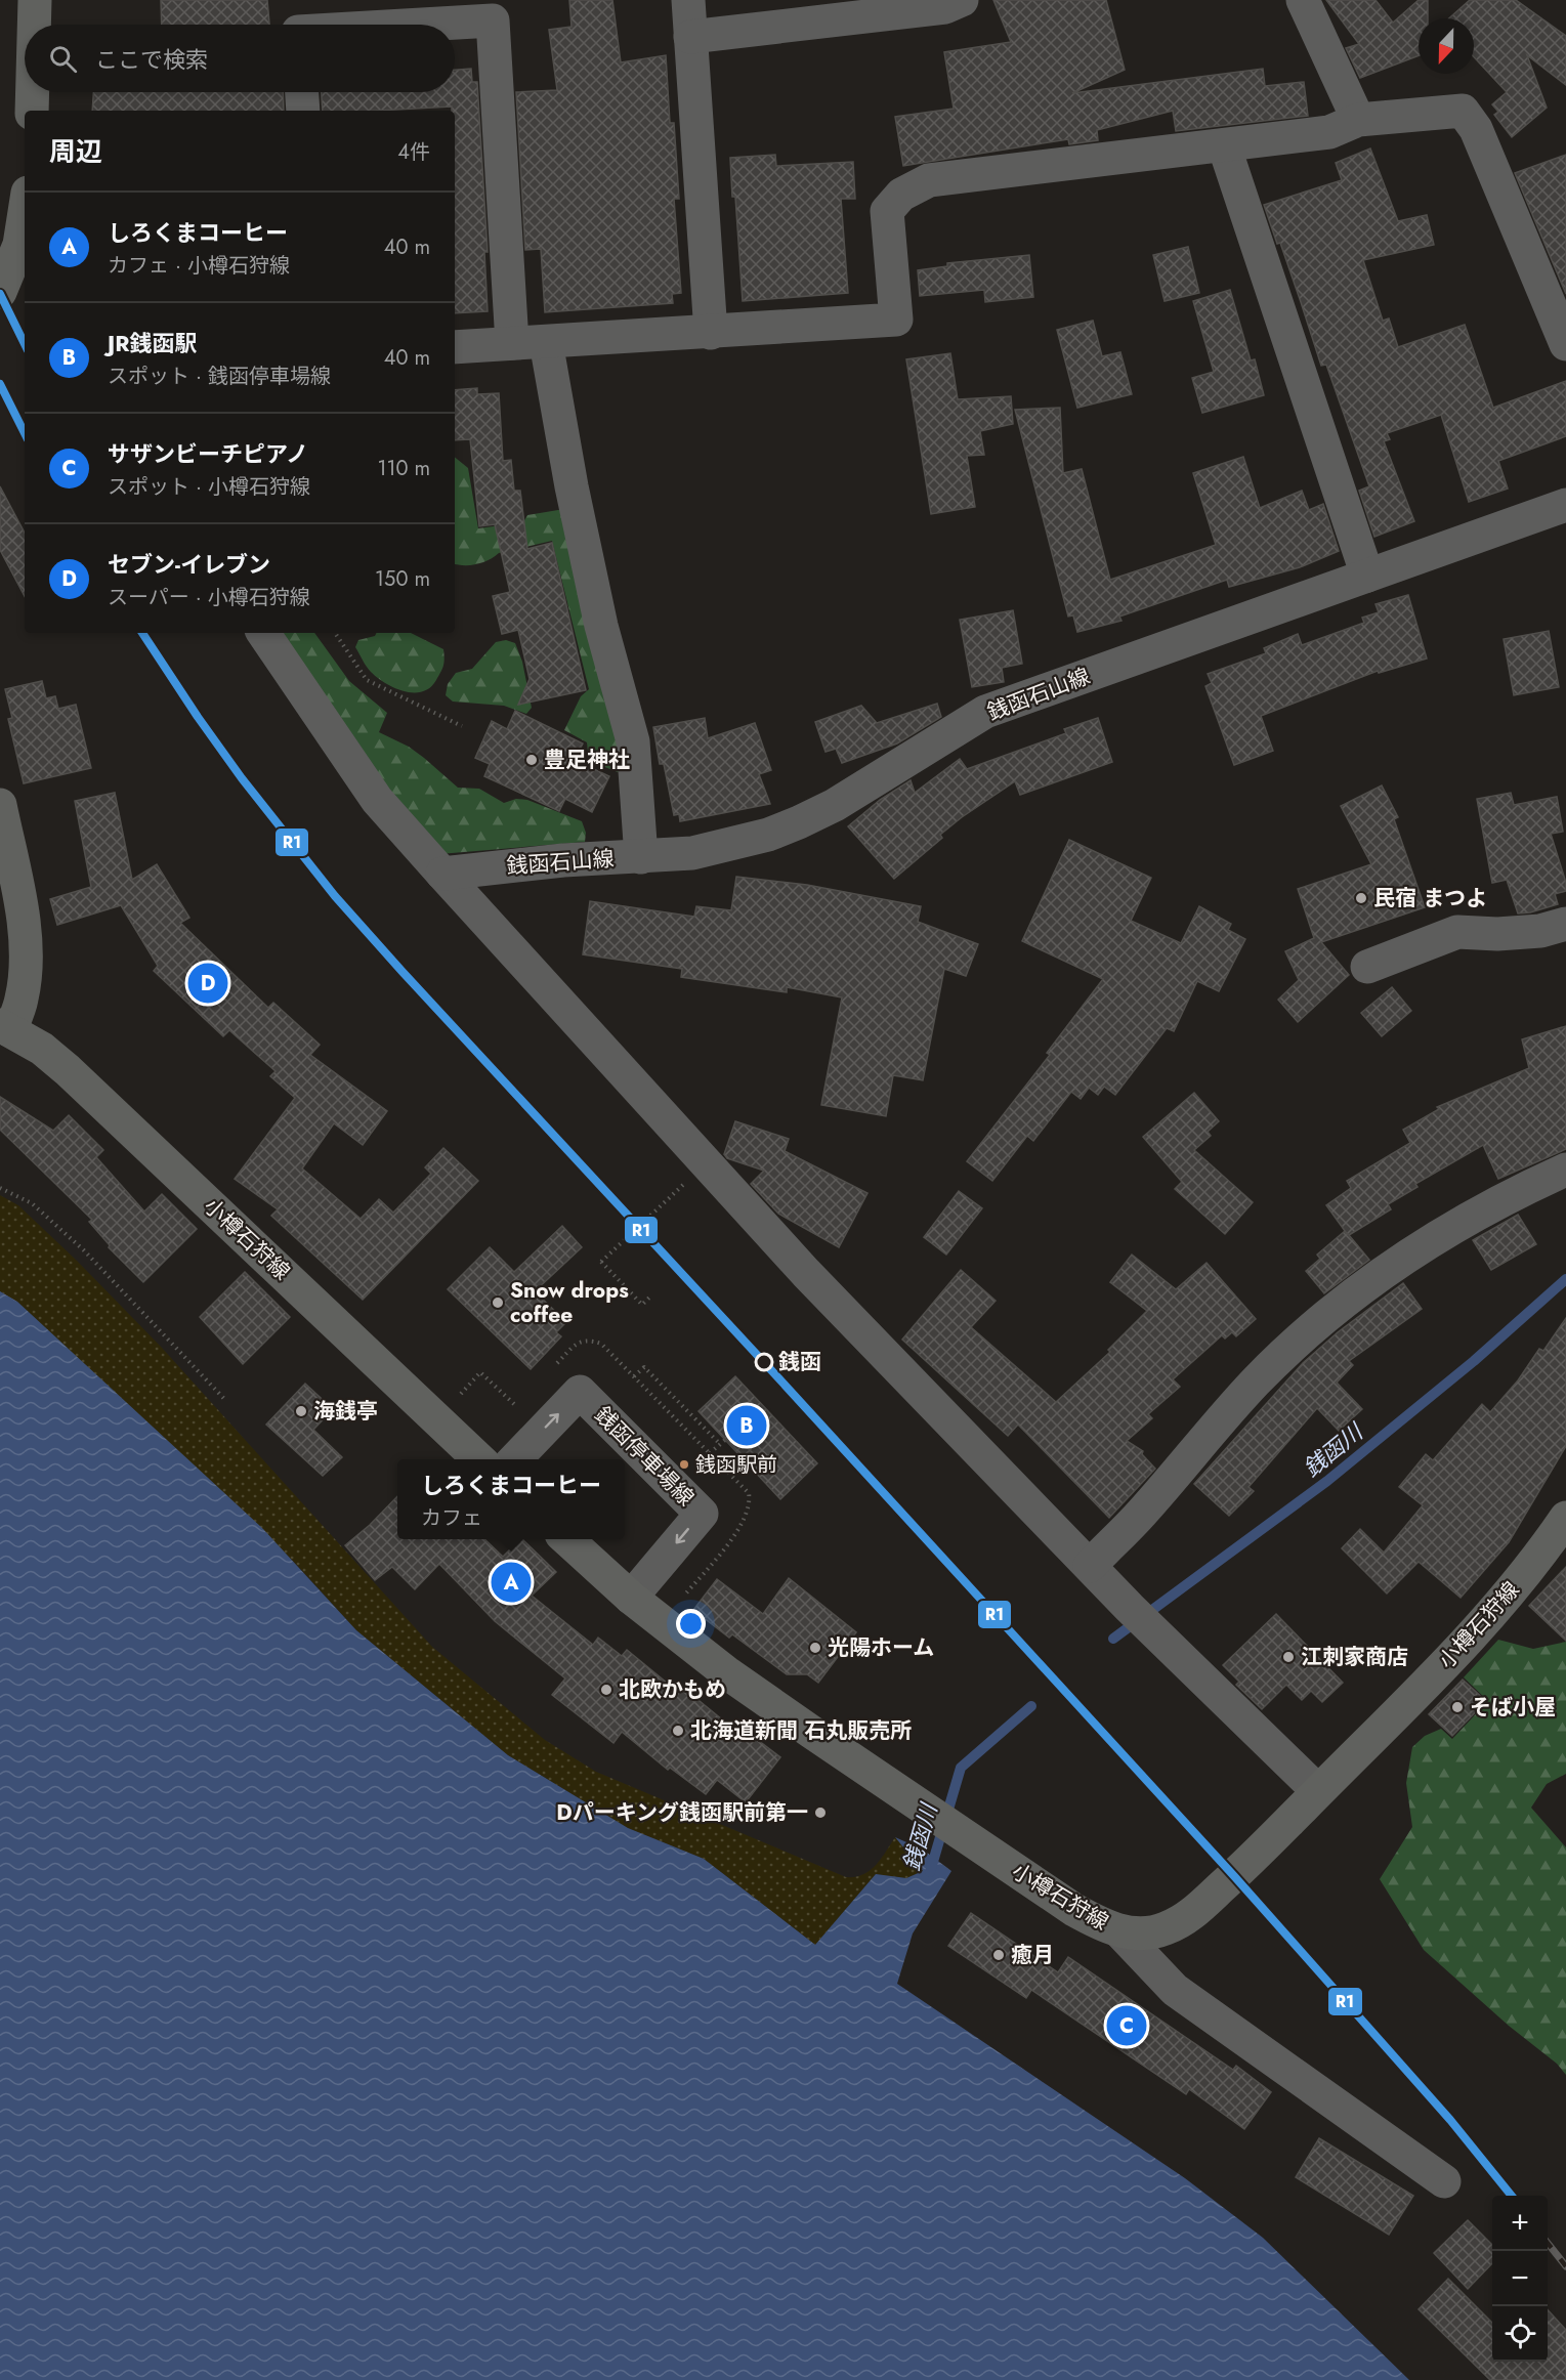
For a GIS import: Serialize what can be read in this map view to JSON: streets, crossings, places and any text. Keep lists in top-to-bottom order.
{
  "streets": {
    "main road": ["小樽石狩線"],
    "street": ["銭函石山線", "銭函停車場線"]
  },
  "crossings": [
    ["小樽石狩線", "銭函停車場線"]
  ],
  "water": ["銭函川"],
  "places": [
    "豊足神社",
    "民宿 まつよ",
    "Snow drops coffee",
    "銭函",
    "海銭亭",
    "銭函駅前",
    "光陽ホーム",
    "江刺家商店",
    "北欧かもめ",
    "そば小屋",
    "北海道新聞 石丸販売所",
    "Dパーキング銭函駅前第一",
    "癒月"
  ],
  "lines": ["transit line R1"],
  "north": "bottom",
  "page": {
    "search": "ここで検索",
    "heading": ["周辺", "4件"],
    "list": [
      {
        "mark": "A",
        "name": "しろくまコーヒー",
        "note": "カフェ · 小樽石狩線",
        "value": "40 m"
      },
      {
        "mark": "B",
        "name": "JR銭函駅",
        "note": "スポット · 銭函停車場線",
        "value": "40 m"
      },
      {
        "mark": "C",
        "name": "サザンビーチピアノ",
        "note": "スポット · 小樽石狩線",
        "value": "110 m"
      },
      {
        "mark": "D",
        "name": "セブン-イレブン",
        "note": "スーパー · 小樽石狩線",
        "value": "150 m"
      }
    ],
    "pins": [
      "D",
      "B",
      "A",
      "C"
    ],
    "popup": ["しろくまコーヒー", "カフェ"],
    "map_buttons": ["+", "−"]
  }
}
